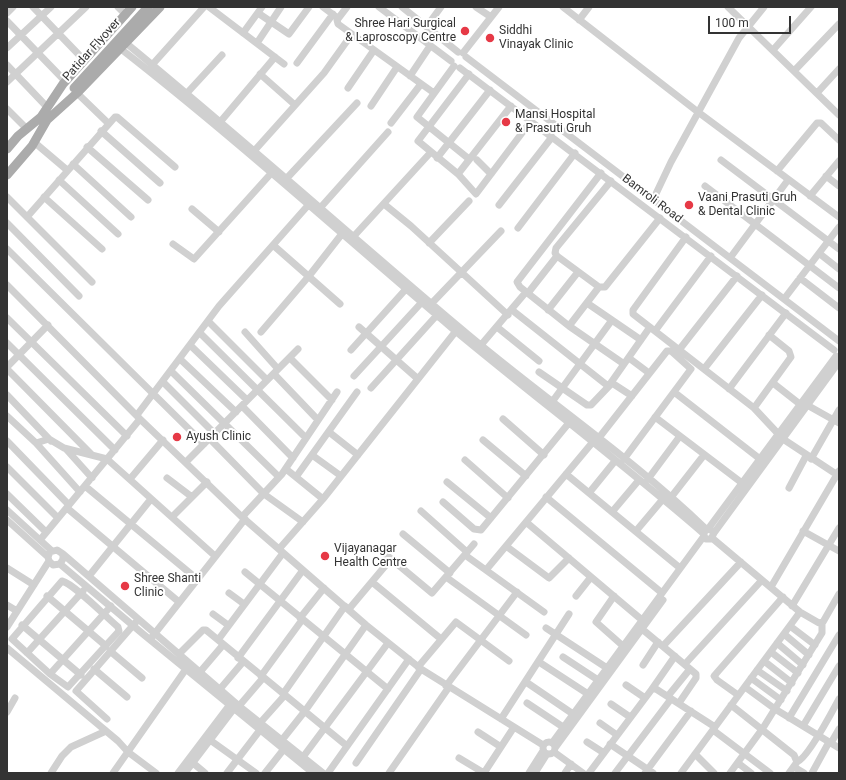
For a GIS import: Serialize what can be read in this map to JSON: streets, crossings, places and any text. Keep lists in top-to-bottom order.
{
  "streets": {
    "main road": ["Patidar Flyover"],
    "street": ["Bamroli Road"]
  },
  "places": [
    "Shree Hari Surgical & Laproscopy Centre",
    "Siddhi Vinayak Clinic",
    "Mansi Hospital & Prasuti Gruh",
    "Vaani Prasuti Gruh & Dental Clinic",
    "Ayush Clinic",
    "Vijayanagar Health Centre",
    "Shree Shanti Clinic"
  ],
  "scale_bar": "100 m"
}
